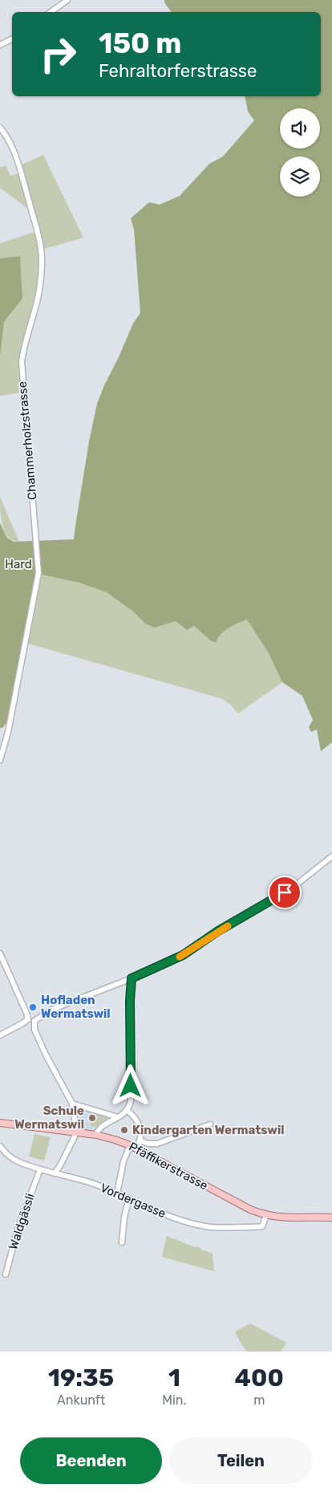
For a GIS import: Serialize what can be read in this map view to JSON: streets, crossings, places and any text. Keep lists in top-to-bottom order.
{
  "streets": {
    "main road": ["Pfäffikerstrasse"],
    "street": ["Chammerholzstrasse", "Vordergasse", "Waldgässli"]
  },
  "crossings": [
    ["Pfäffikerstrasse", "Vordergasse"],
    ["Vordergasse", "Waldgässli"]
  ],
  "parks": ["Hard"],
  "places": ["Hofladen Wermatswil", "Schule Wermatswil", "Kindergarten Wermatswil"],
  "page": {
    "turn": ["150 m", "Fehraltorferstrasse"],
    "eta": [
      "19:35",
      "Ankunft",
      "1",
      "Min.",
      "400",
      "m"
    ],
    "buttons": ["Beenden", "Teilen"]
  }
}
